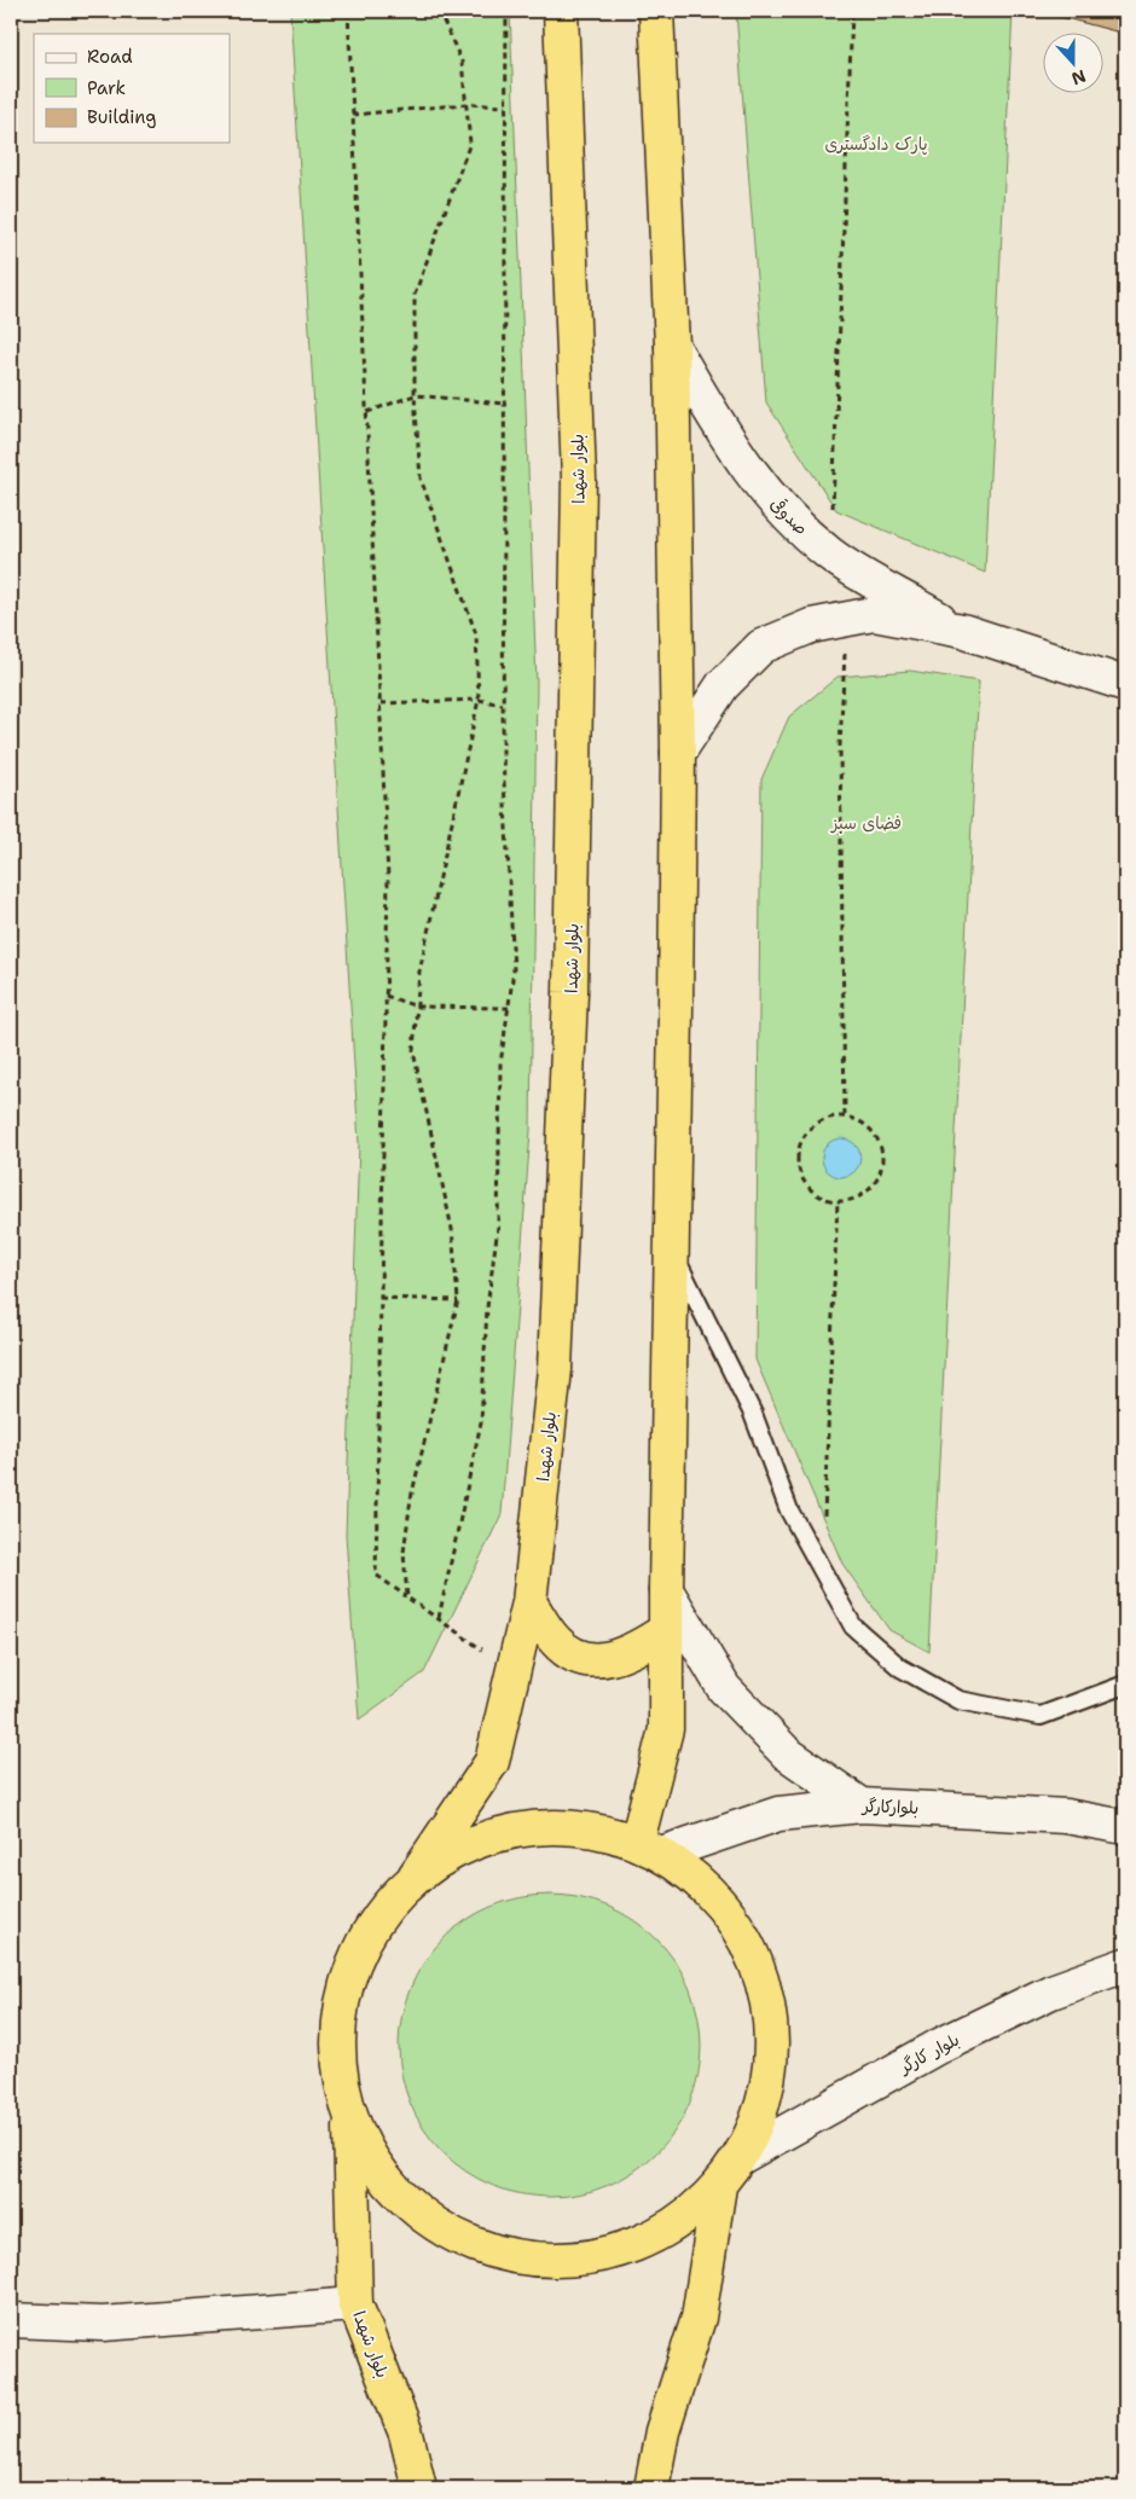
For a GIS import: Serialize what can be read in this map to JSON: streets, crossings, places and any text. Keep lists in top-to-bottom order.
{
  "streets": {
    "highway": ["بلوار شهدا"],
    "street": ["صدوقی", "بلوارکارگر", "بلوار کارگر"]
  },
  "parks": ["پارک دادگستری", "فضای سبز"],
  "legend": ["Road", "Park", "Building"],
  "north": "bottom"
}
